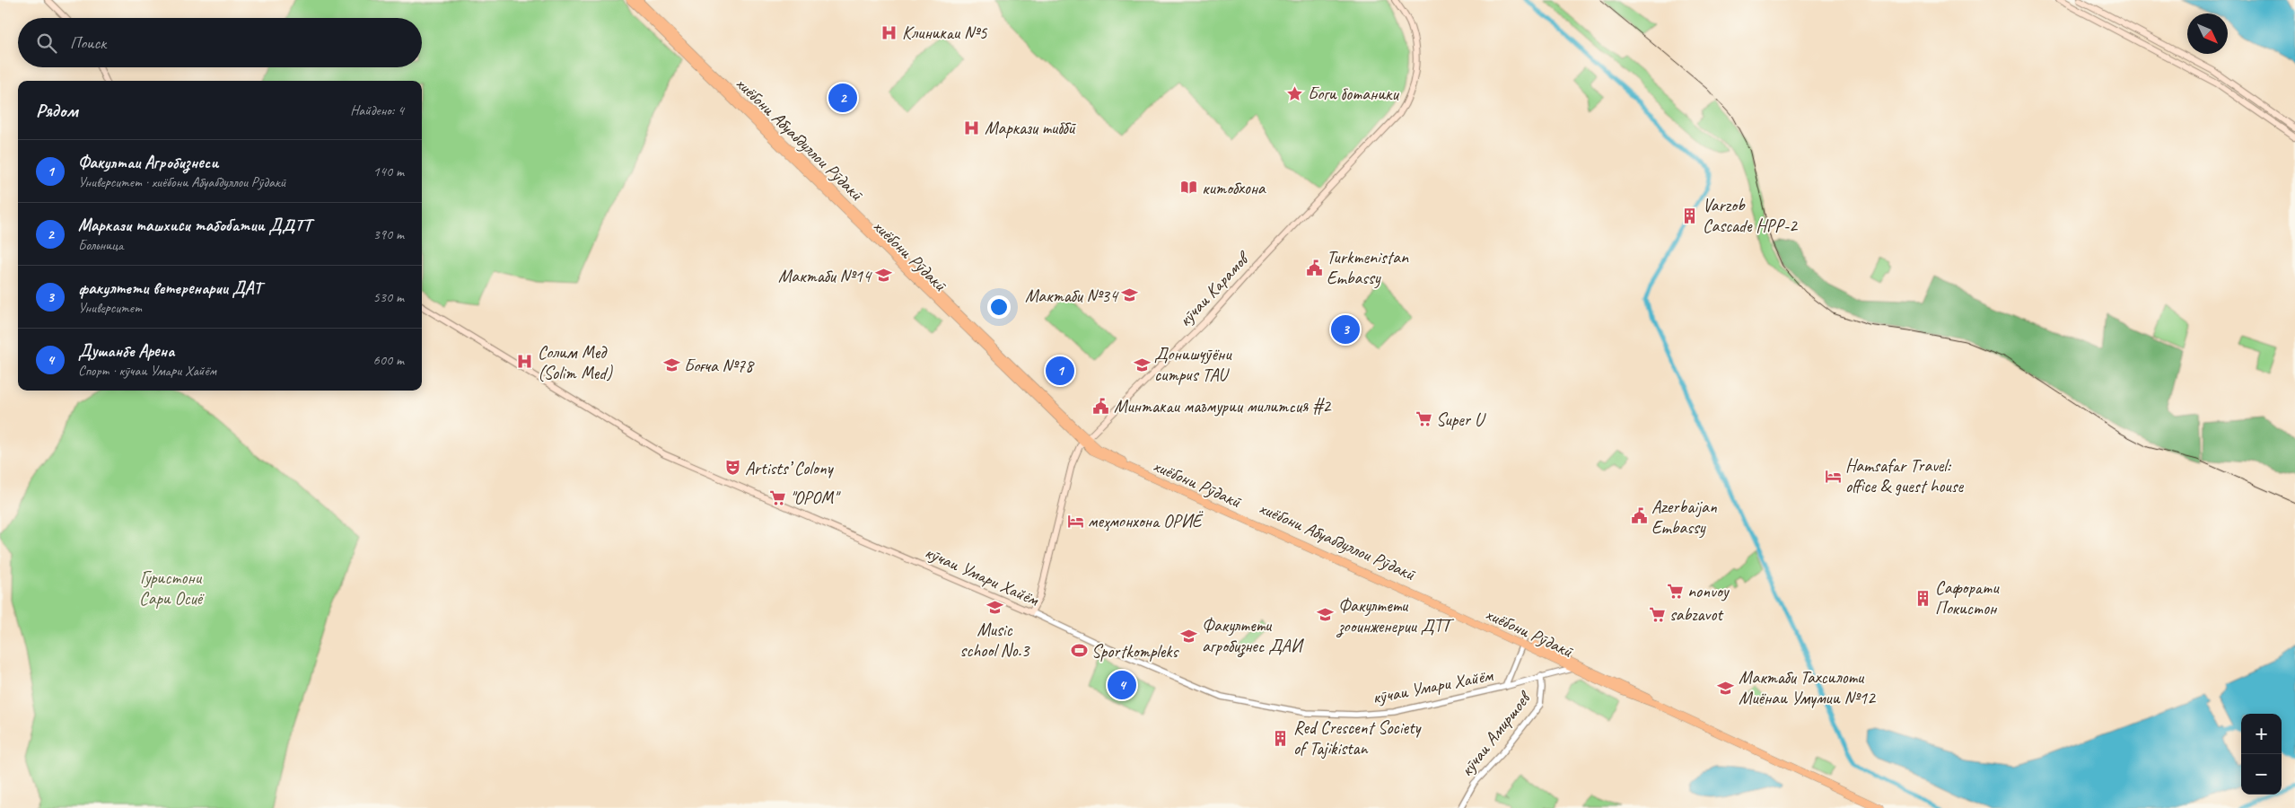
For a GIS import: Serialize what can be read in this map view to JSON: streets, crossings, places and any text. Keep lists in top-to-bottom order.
{
  "streets": {
    "highway": ["хиёбони Абуабдуллои Рӯдакӣ", "хиёбони Рӯдакӣ"],
    "main road": ["кӯчаи Карамов", "кӯчаи Умари Хайём"],
    "street": ["кӯчаи Амиршоев"]
  },
  "crossings": [
    ["хиёбони Абуабдуллои Рӯдакӣ", "хиёбони Рӯдакӣ"],
    ["хиёбони Абуабдуллои Рӯдакӣ", "кӯчаи Карамов"],
    ["хиёбони Абуабдуллои Рӯдакӣ", "кӯчаи Умари Хайём"],
    ["хиёбони Рӯдакӣ", "кӯчаи Карамов"],
    ["хиёбони Рӯдакӣ", "кӯчаи Умари Хайём"],
    ["кӯчаи Карамов", "кӯчаи Умари Хайём"],
    ["кӯчаи Умари Хайём", "кӯчаи Амиршоев"]
  ],
  "parks": ["Гуристони Сари Осиё"],
  "places": {
    "hospital": ["Клиникаи №5", "Маркази тиббӣ", "Солим Мед (Solim Med)"],
    "place": ["Боги ботаники"],
    "library": ["китобхона"],
    "building": ["Varzob Cascade HPP-2", "Сафорати Покистон", "Red Crescent Society of Tajikistan"],
    "public building": ["Turkmenistan Embassy", "Минтакаи маъмурии милитсия #2", "Azerbaijan Embassy"],
    "school or university": [
      "Мактаби №14",
      "Мактаби №34",
      "Донишҷӯёни cumpus TAU",
      "Боғча №78",
      "Music school No.3",
      "Факултети зооинженерии ДТТ",
      "Факултети агробизнес ДАИ",
      "Мактаби Тахсилоти Миёнаи Умумии №12"
    ],
    "supermarket": [
      "Super U",
      "\"OPOM\"",
      "nonvoy",
      "sabzavot"
    ],
    "theatre": ["Artists’ Colony"],
    "hotel": ["Hamsafar Travel: office & guest house", "меҳмонхона ОРИЁ"],
    "sports": ["Sportkompleks"]
  },
  "north": "bottom right",
  "page": {
    "search": "Поиск",
    "heading": ["Рядом", "Найдено: 4"],
    "pins": [
      "2",
      "3",
      "1",
      "4"
    ],
    "list": [
      {
        "mark": "1",
        "name": "Факултаи Агробизнеси",
        "note": "Университет · хиёбони Абуабдуллои Рӯдакӣ",
        "value": "140 m"
      },
      {
        "mark": "2",
        "name": "Маркази ташхиси табобатии ДДТТ",
        "note": "Больница",
        "value": "390 m"
      },
      {
        "mark": "3",
        "name": "факултети ветеренарии ДАТ",
        "note": "Университет",
        "value": "530 m"
      },
      {
        "mark": "4",
        "name": "Душанбе Арена",
        "note": "Спорт · кӯчаи Умари Хайём",
        "value": "600 m"
      }
    ],
    "map_buttons": ["+", "−"]
  }
}
